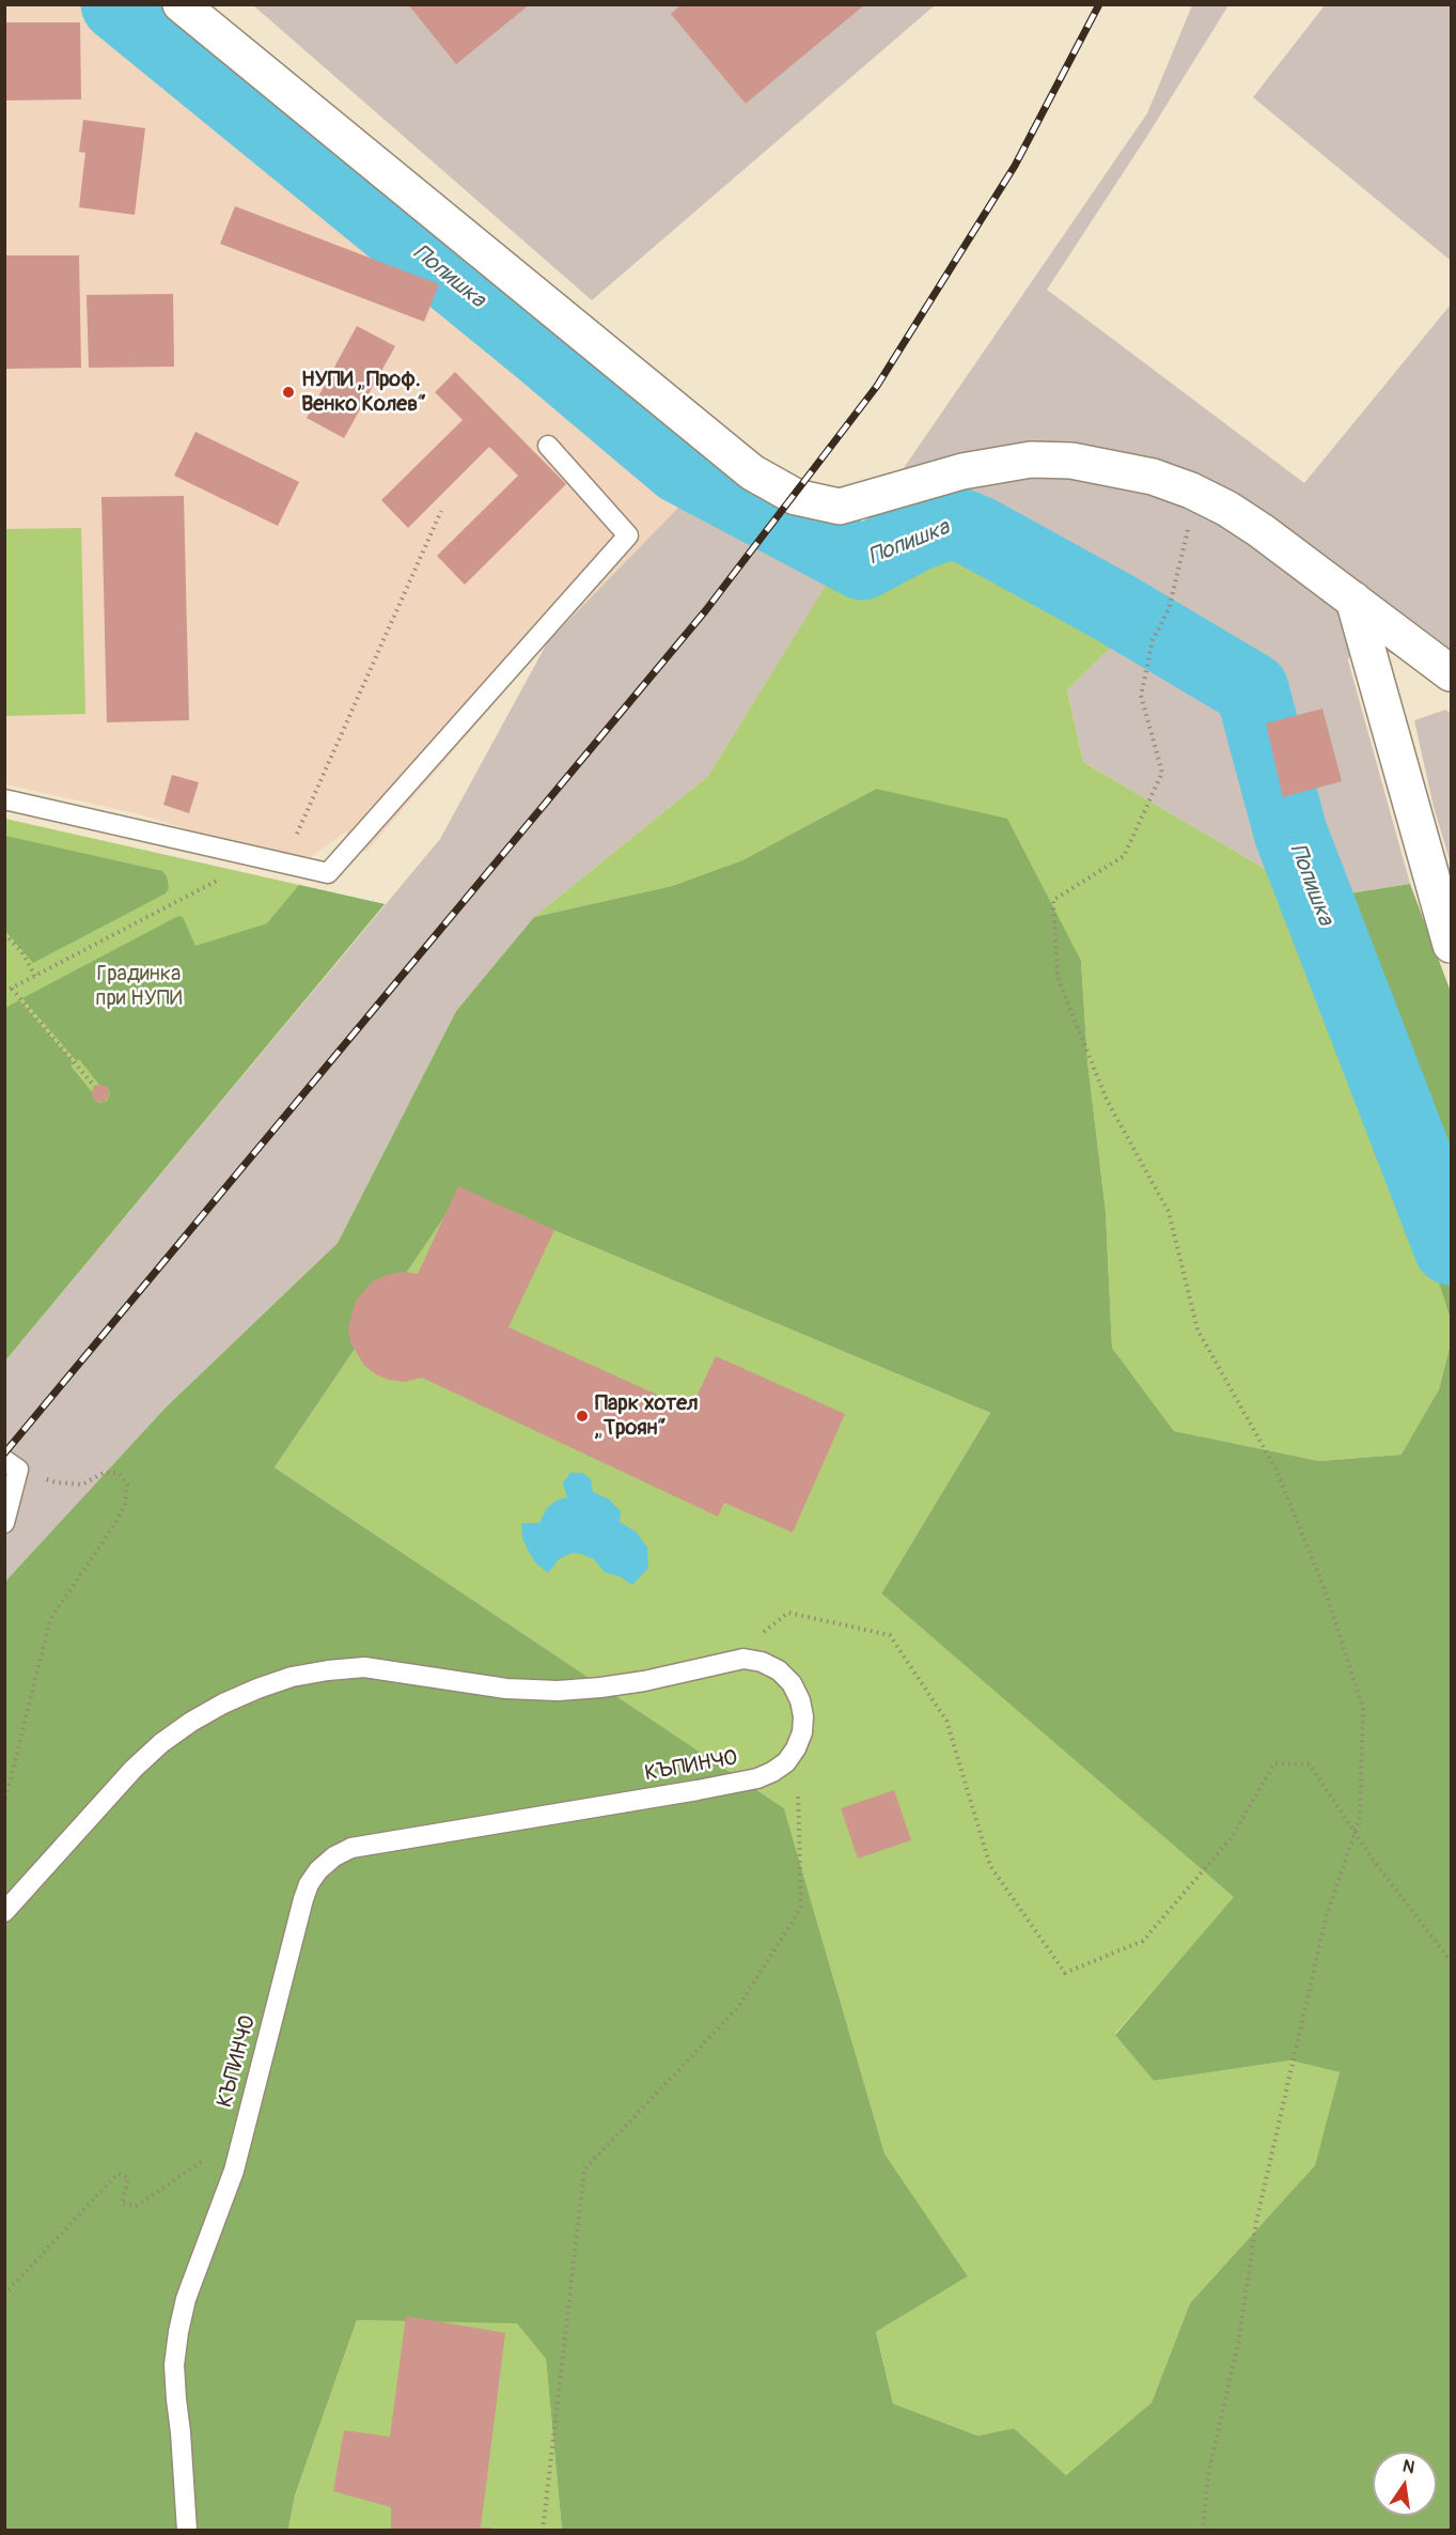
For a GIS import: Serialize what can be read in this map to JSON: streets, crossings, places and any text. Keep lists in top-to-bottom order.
{
  "streets": {
    "lane": ["КЪПИНЧО"]
  },
  "water": ["Попишка"],
  "parks": ["Градинка при НУПИ"],
  "places": ["НУПИ „Проф. Венко Колев“", "Парк хотел „Троян“"],
  "north": "top"
}
